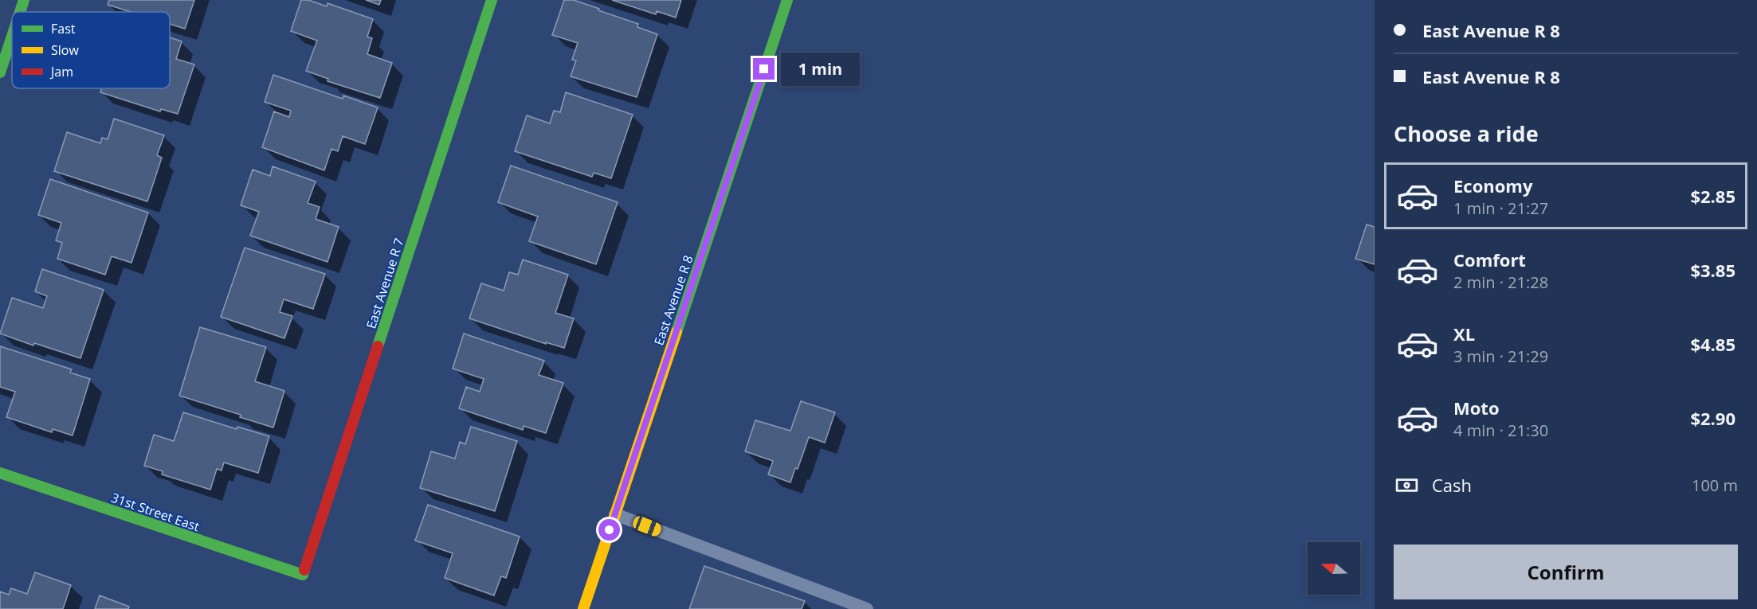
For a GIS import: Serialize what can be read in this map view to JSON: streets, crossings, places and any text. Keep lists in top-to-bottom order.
{
  "streets": {
    "street": ["East Avenue R 7", "East Avenue R 8", "31st Street East"]
  },
  "crossings": [
    ["East Avenue R 7", "31st Street East"]
  ],
  "legend": ["Fast", "Slow", "Jam"],
  "north": "left",
  "page": {
    "banner": ["East Avenue R 8", "East Avenue R 8"],
    "bubble": "1 min",
    "heading": "Choose a ride",
    "list": [
      {
        "name": "Economy",
        "note": "1 min · 21:27",
        "value": "$2.85"
      },
      {
        "name": "Comfort",
        "note": "2 min · 21:28",
        "value": "$3.85"
      },
      {
        "name": "XL",
        "note": "3 min · 21:29",
        "value": "$4.85"
      },
      {
        "name": "Moto",
        "note": "4 min · 21:30",
        "value": "$2.90"
      }
    ],
    "pay": ["Cash", "100 m"],
    "buttons": "Confirm"
  }
}
